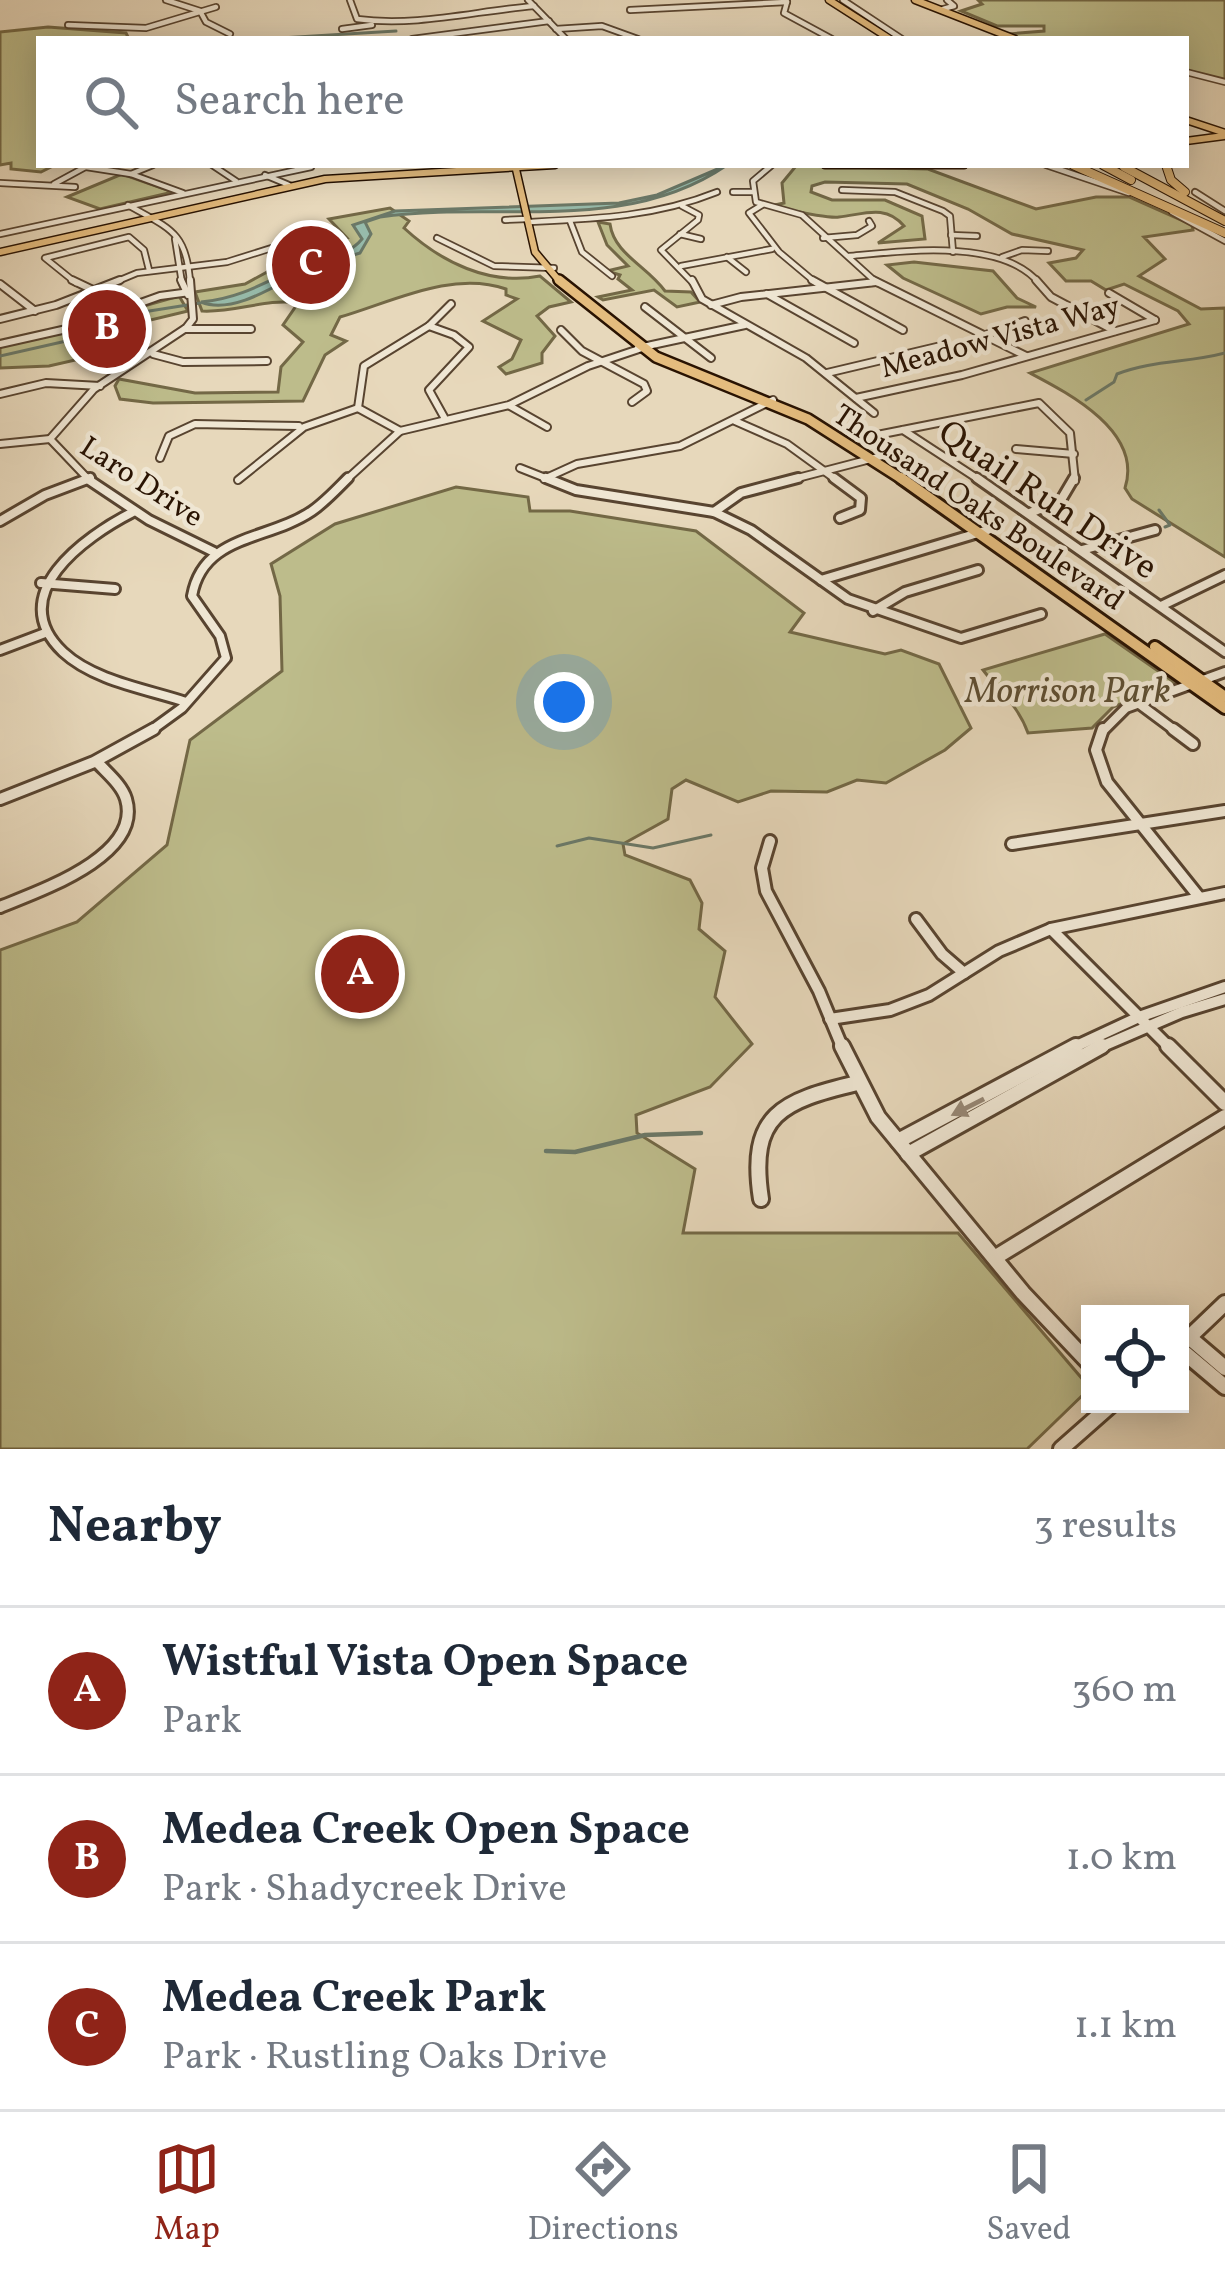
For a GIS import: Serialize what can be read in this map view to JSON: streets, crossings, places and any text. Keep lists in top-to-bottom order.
{
  "streets": {
    "main road": ["Thousand Oaks Boulevard"],
    "street": ["Meadow Vista Way", "Laro Drive", "Quail Run Drive"]
  },
  "parks": ["Morrison Park"],
  "page": {
    "search": "Search here",
    "pins": ["C", "B", "A"],
    "heading": ["Nearby", "3 results"],
    "list": [
      {
        "mark": "A",
        "name": "Wistful Vista Open Space",
        "note": "Park",
        "value": "360 m"
      },
      {
        "mark": "B",
        "name": "Medea Creek Open Space",
        "note": "Park · Shadycreek Drive",
        "value": "1.0 km"
      },
      {
        "mark": "C",
        "name": "Medea Creek Park",
        "note": "Park · Rustling Oaks Drive",
        "value": "1.1 km"
      }
    ],
    "nav": ["Map", "Directions", "Saved"]
  }
}
